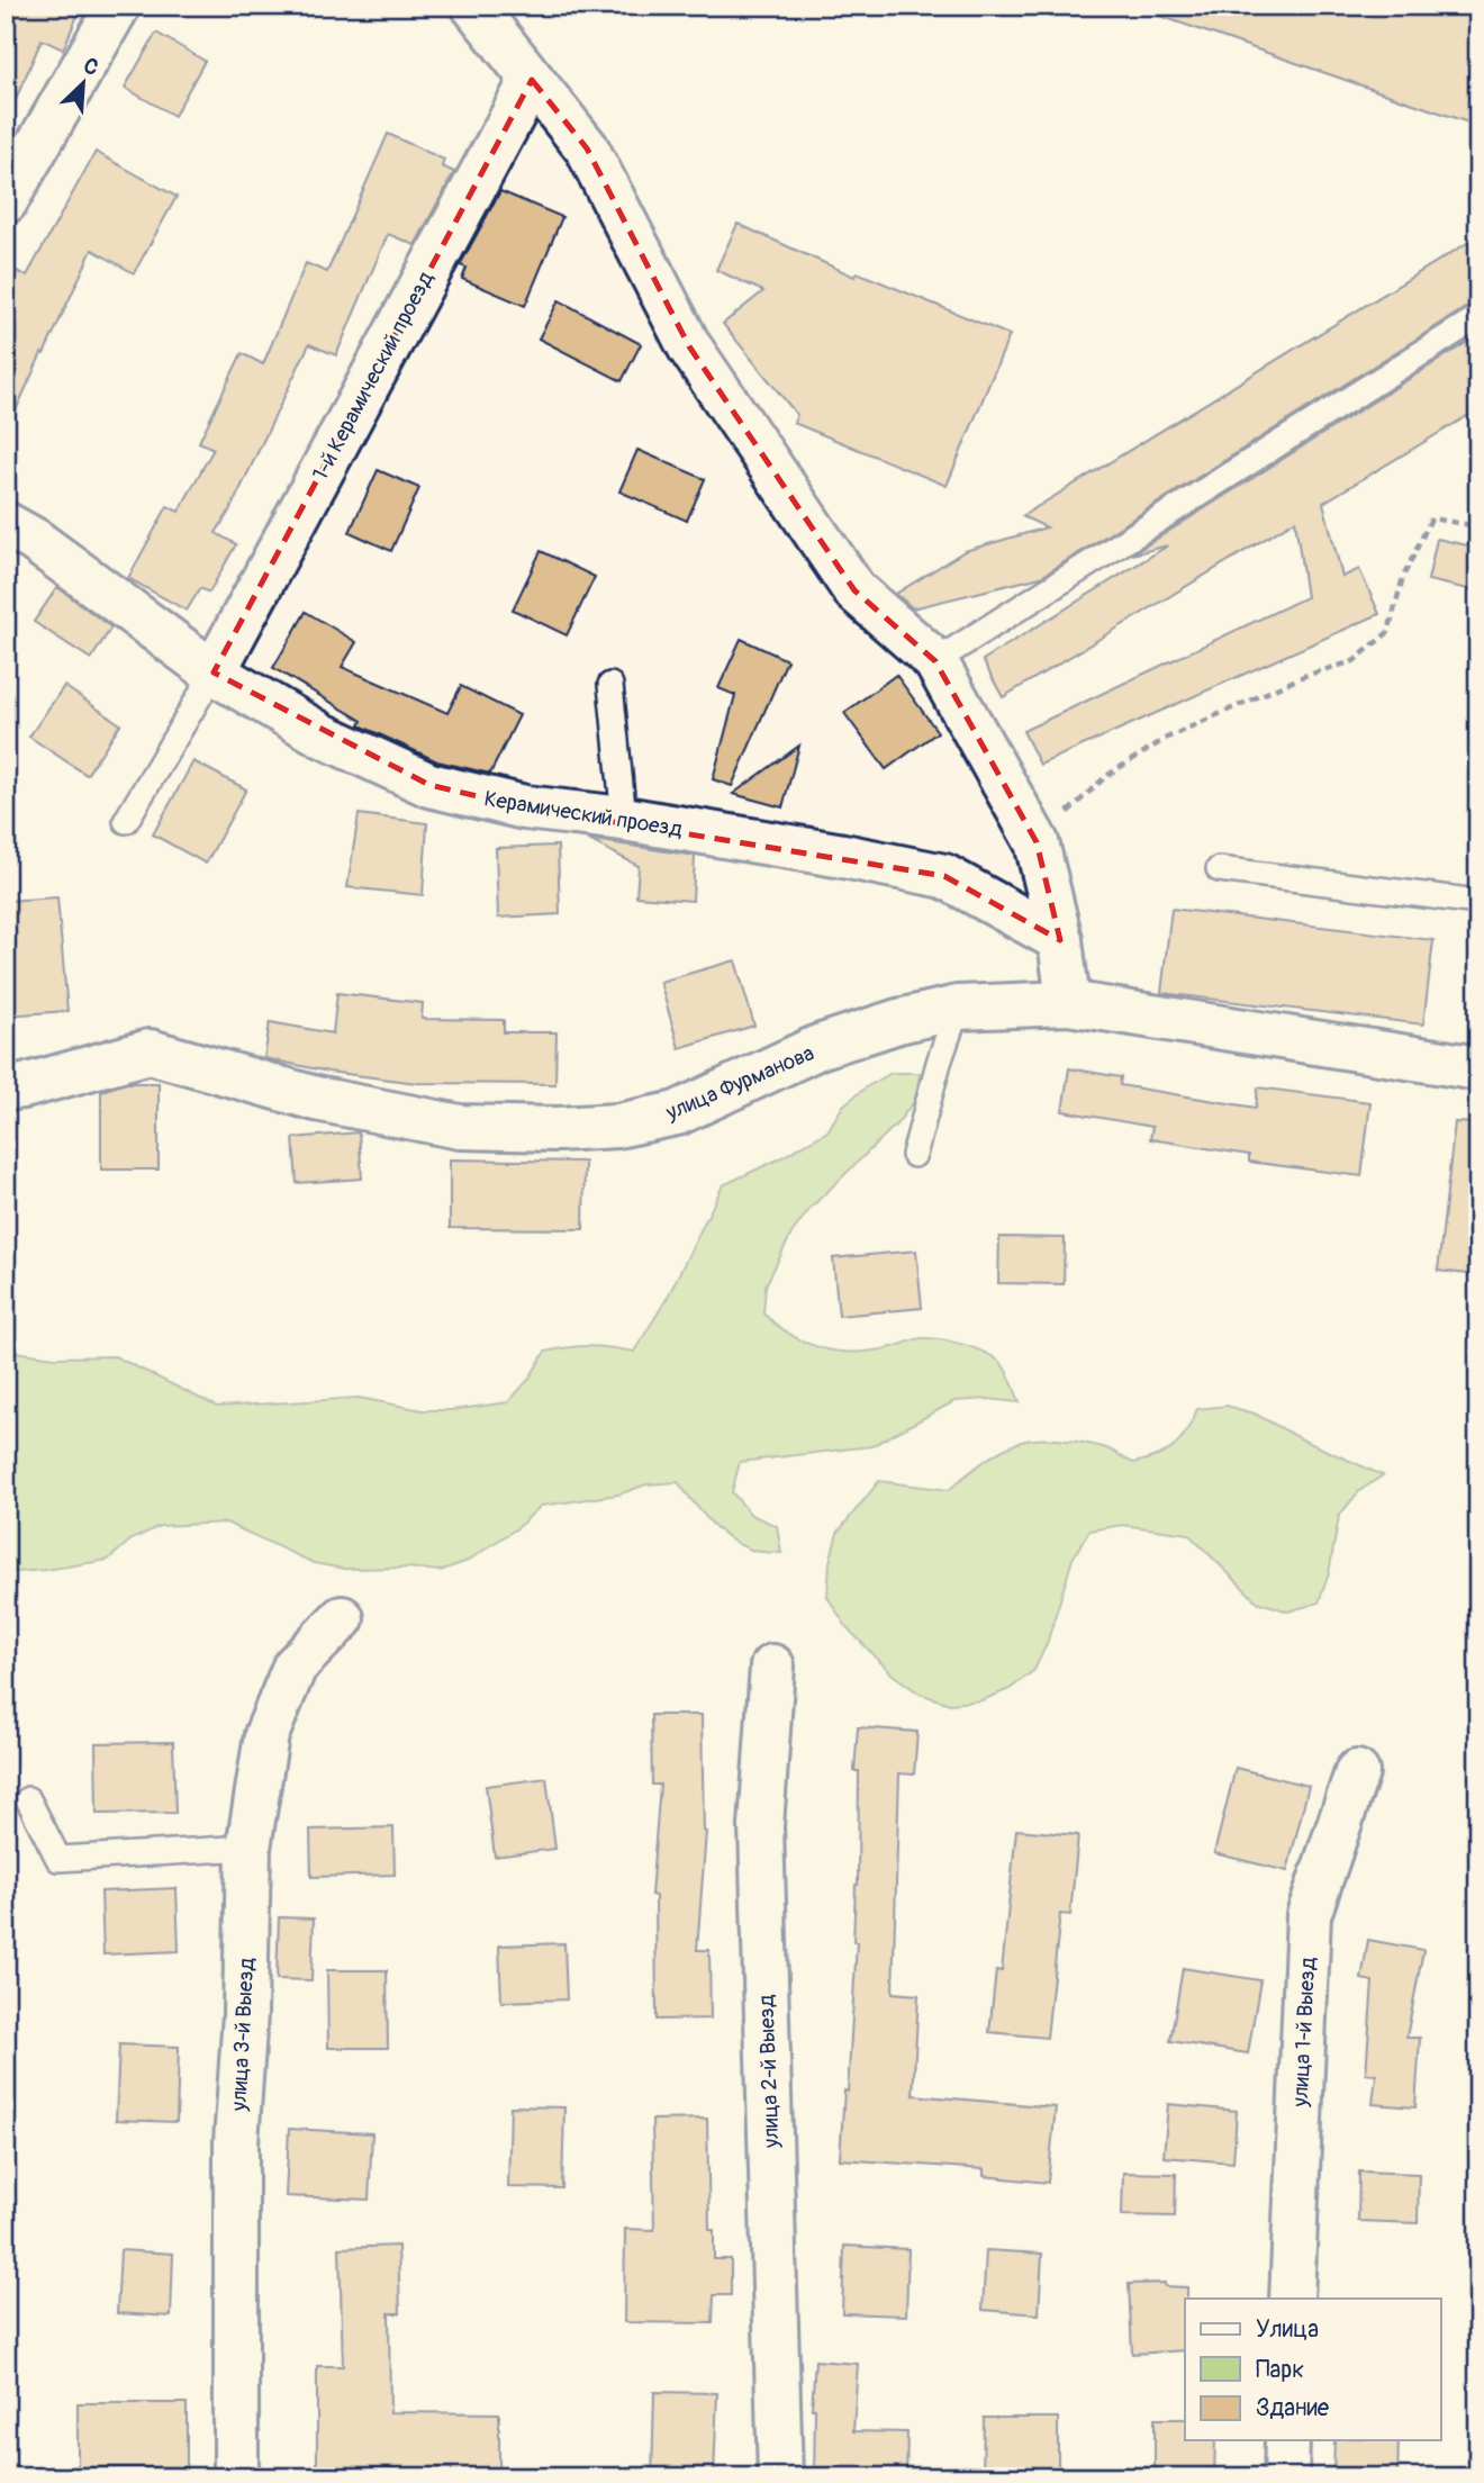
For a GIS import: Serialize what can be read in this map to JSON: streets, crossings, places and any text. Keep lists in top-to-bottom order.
{
  "streets": {
    "street": [
      "1-й Керамический проезд",
      "Керамический проезд",
      "улица Фурманова",
      "улица 1-й Выезд",
      "улица 3-й Выезд",
      "улица 2-й Выезд"
    ]
  },
  "crossings": [
    ["1-й Керамический проезд", "Керамический проезд"]
  ],
  "legend": ["Улица", "Парк", "Здание"],
  "north": "top right"
}
